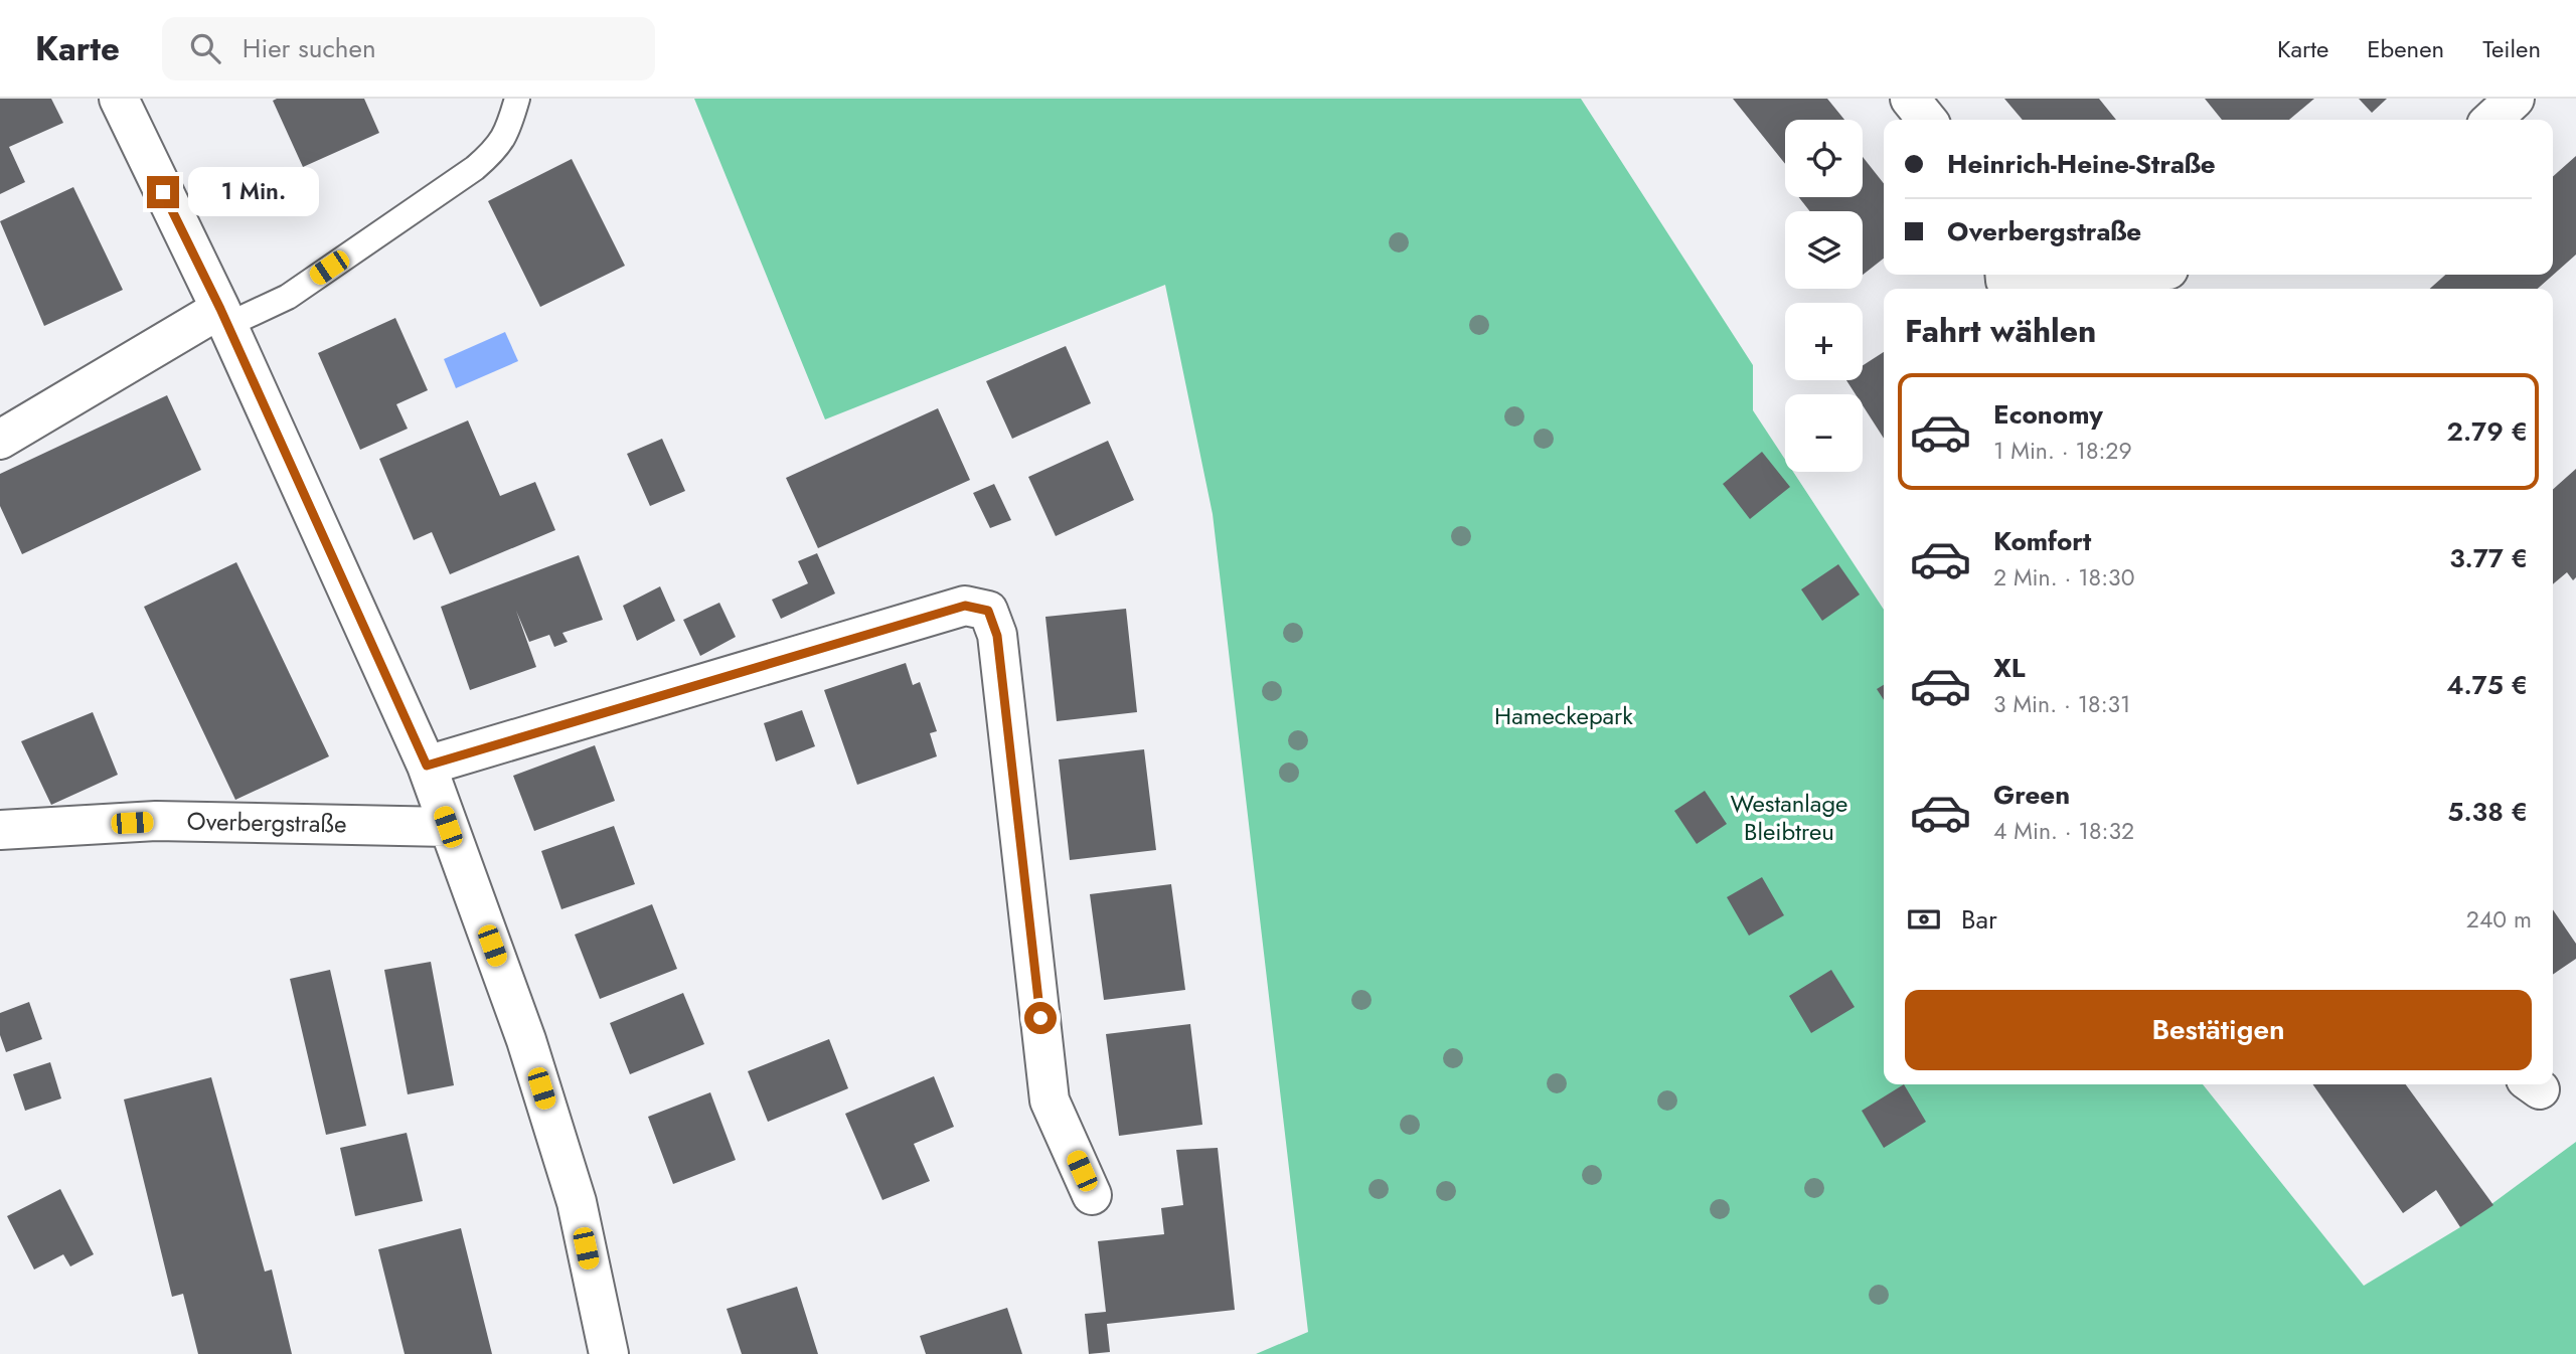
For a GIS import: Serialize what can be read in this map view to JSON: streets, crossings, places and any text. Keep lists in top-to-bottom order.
{
  "streets": {
    "street": ["Overbergstraße"]
  },
  "parks": ["Hameckepark", "Westanlage Bleibtreu"],
  "page": {
    "header": "Karte",
    "search": "Hier suchen",
    "nav": ["Karte", "Ebenen", "Teilen"],
    "map_buttons": ["+", "−"],
    "banner": ["Heinrich-Heine-Straße", "Overbergstraße"],
    "bubble": "1 Min.",
    "heading": "Fahrt wählen",
    "list": [
      {
        "name": "Economy",
        "note": "1 Min. · 18:29",
        "value": "2.79 €"
      },
      {
        "name": "Komfort",
        "note": "2 Min. · 18:30",
        "value": "3.77 €"
      },
      {
        "name": "XL",
        "note": "3 Min. · 18:31",
        "value": "4.75 €"
      },
      {
        "name": "Green",
        "note": "4 Min. · 18:32",
        "value": "5.38 €"
      }
    ],
    "pay": ["Bar", "240 m"],
    "buttons": "Bestätigen"
  }
}
